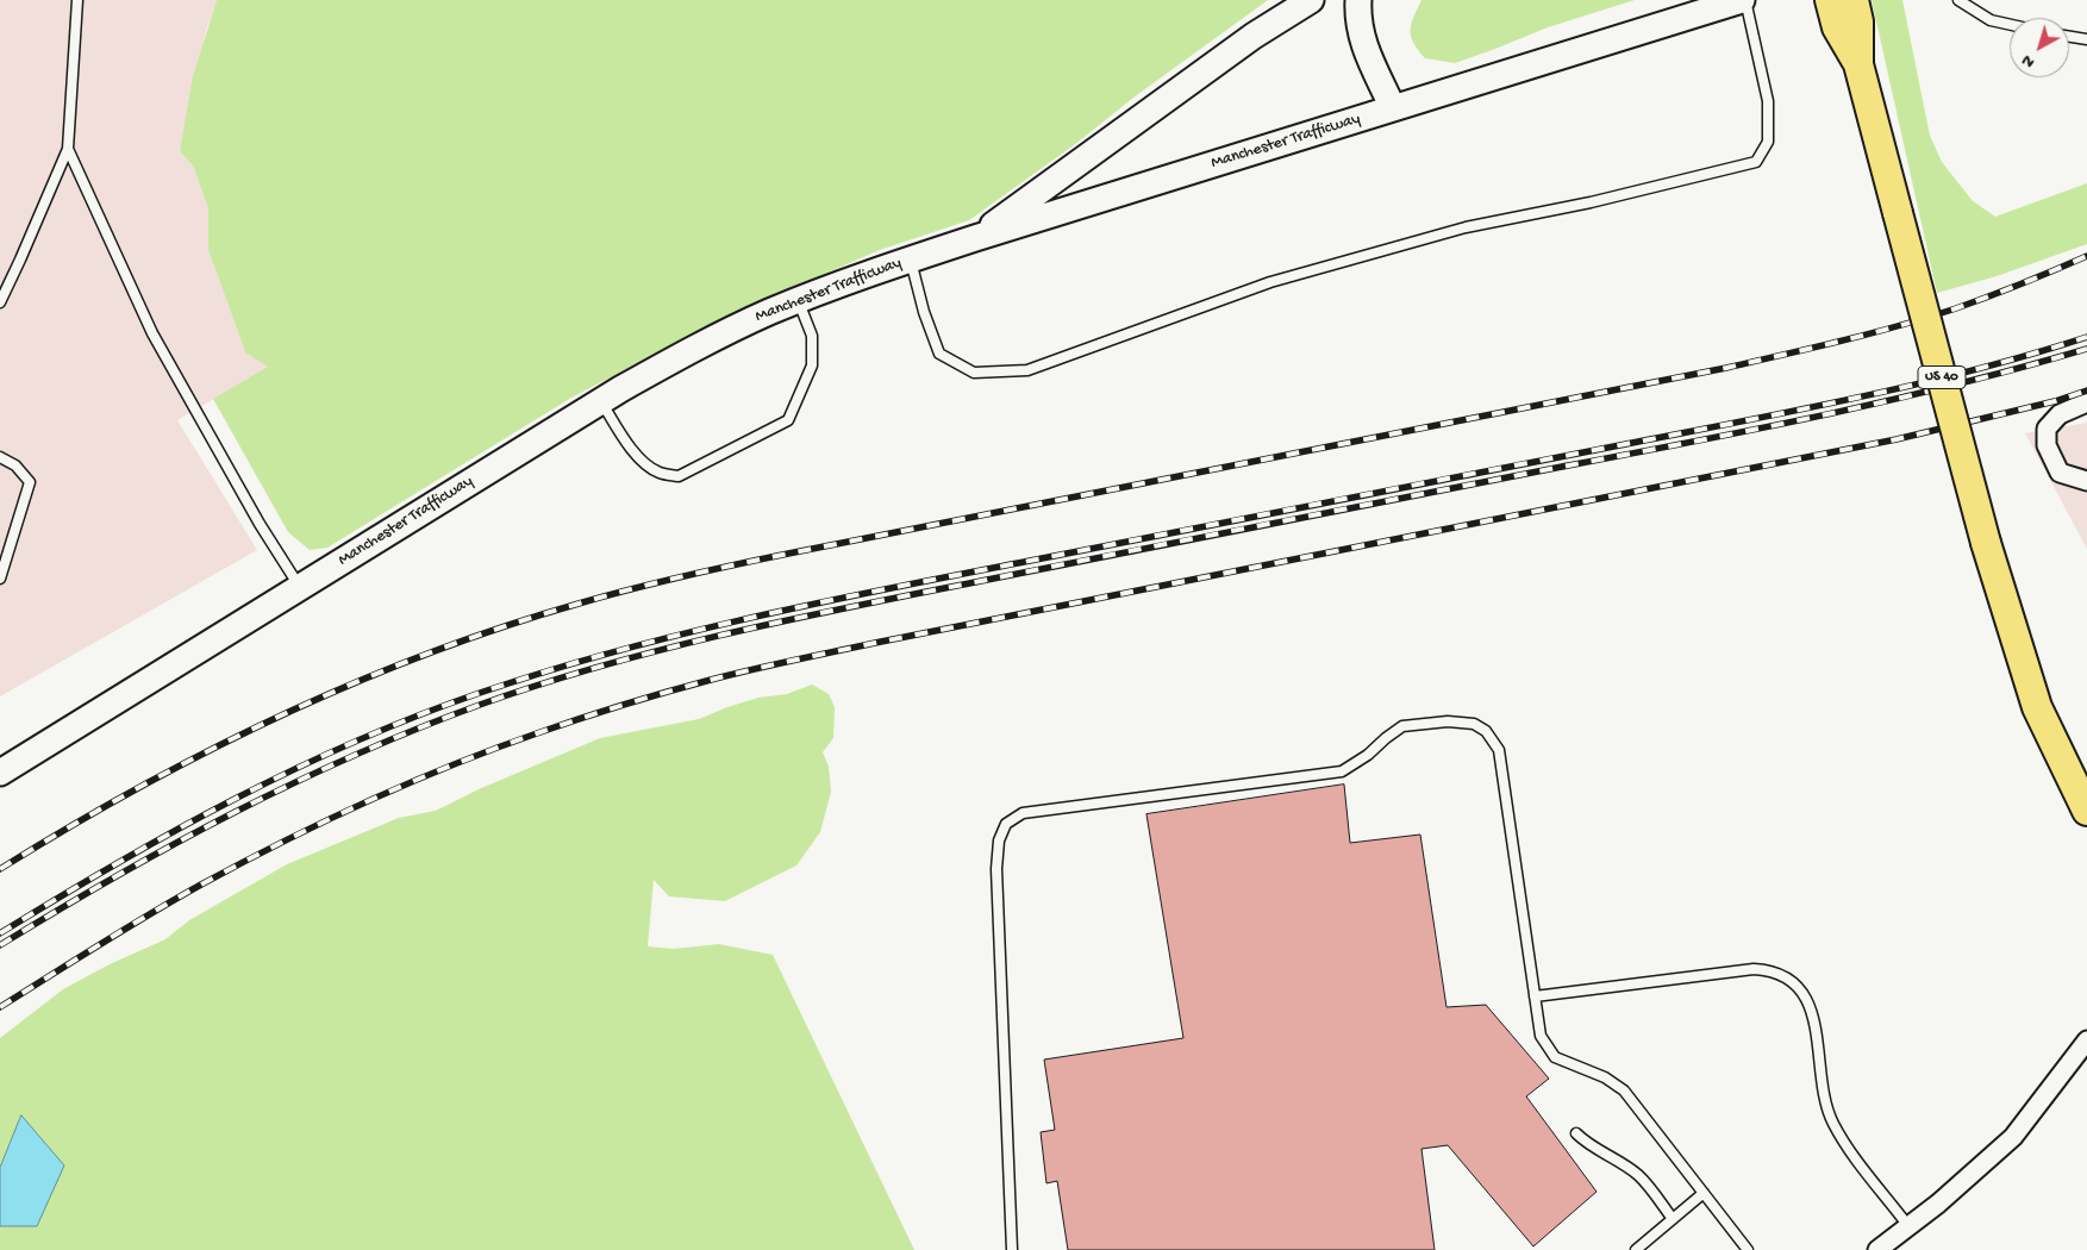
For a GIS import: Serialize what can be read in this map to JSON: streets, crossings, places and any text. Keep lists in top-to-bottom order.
{
  "streets": {
    "main road": ["Manchester Trafficway", "US 40"]
  },
  "north": "bottom left"
}
